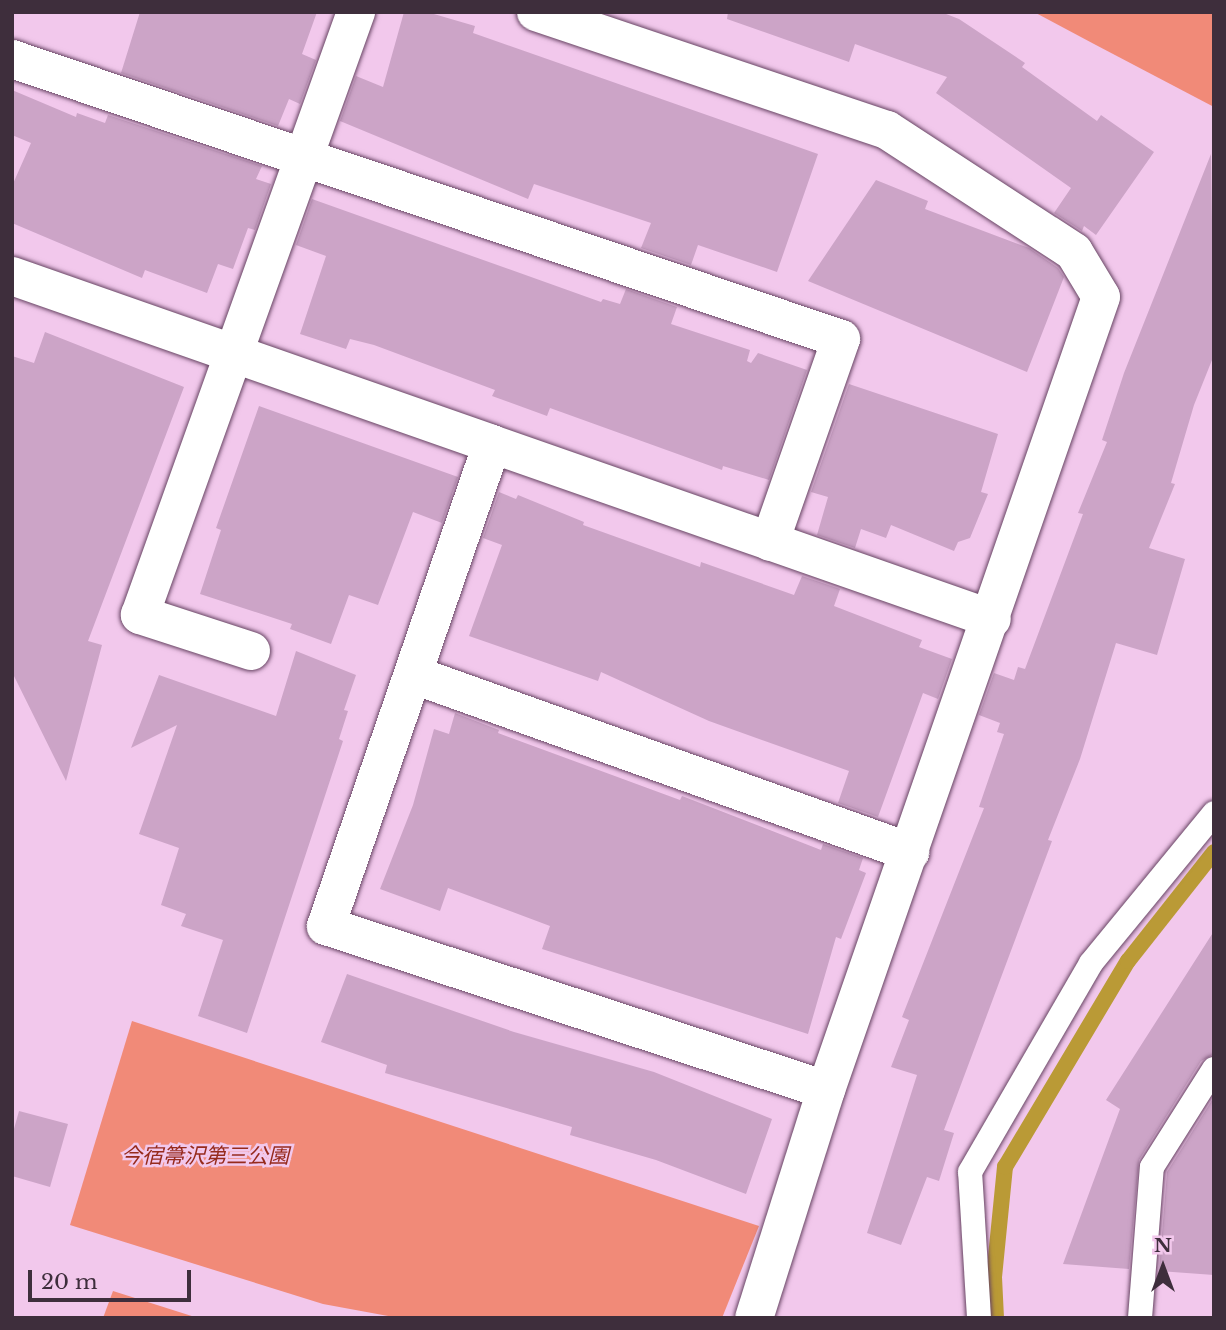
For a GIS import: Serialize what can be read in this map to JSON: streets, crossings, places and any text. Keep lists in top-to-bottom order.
{
  "parks": ["今宿箒沢第三公園"],
  "scale_bar": "20 m",
  "north": "top"
}
